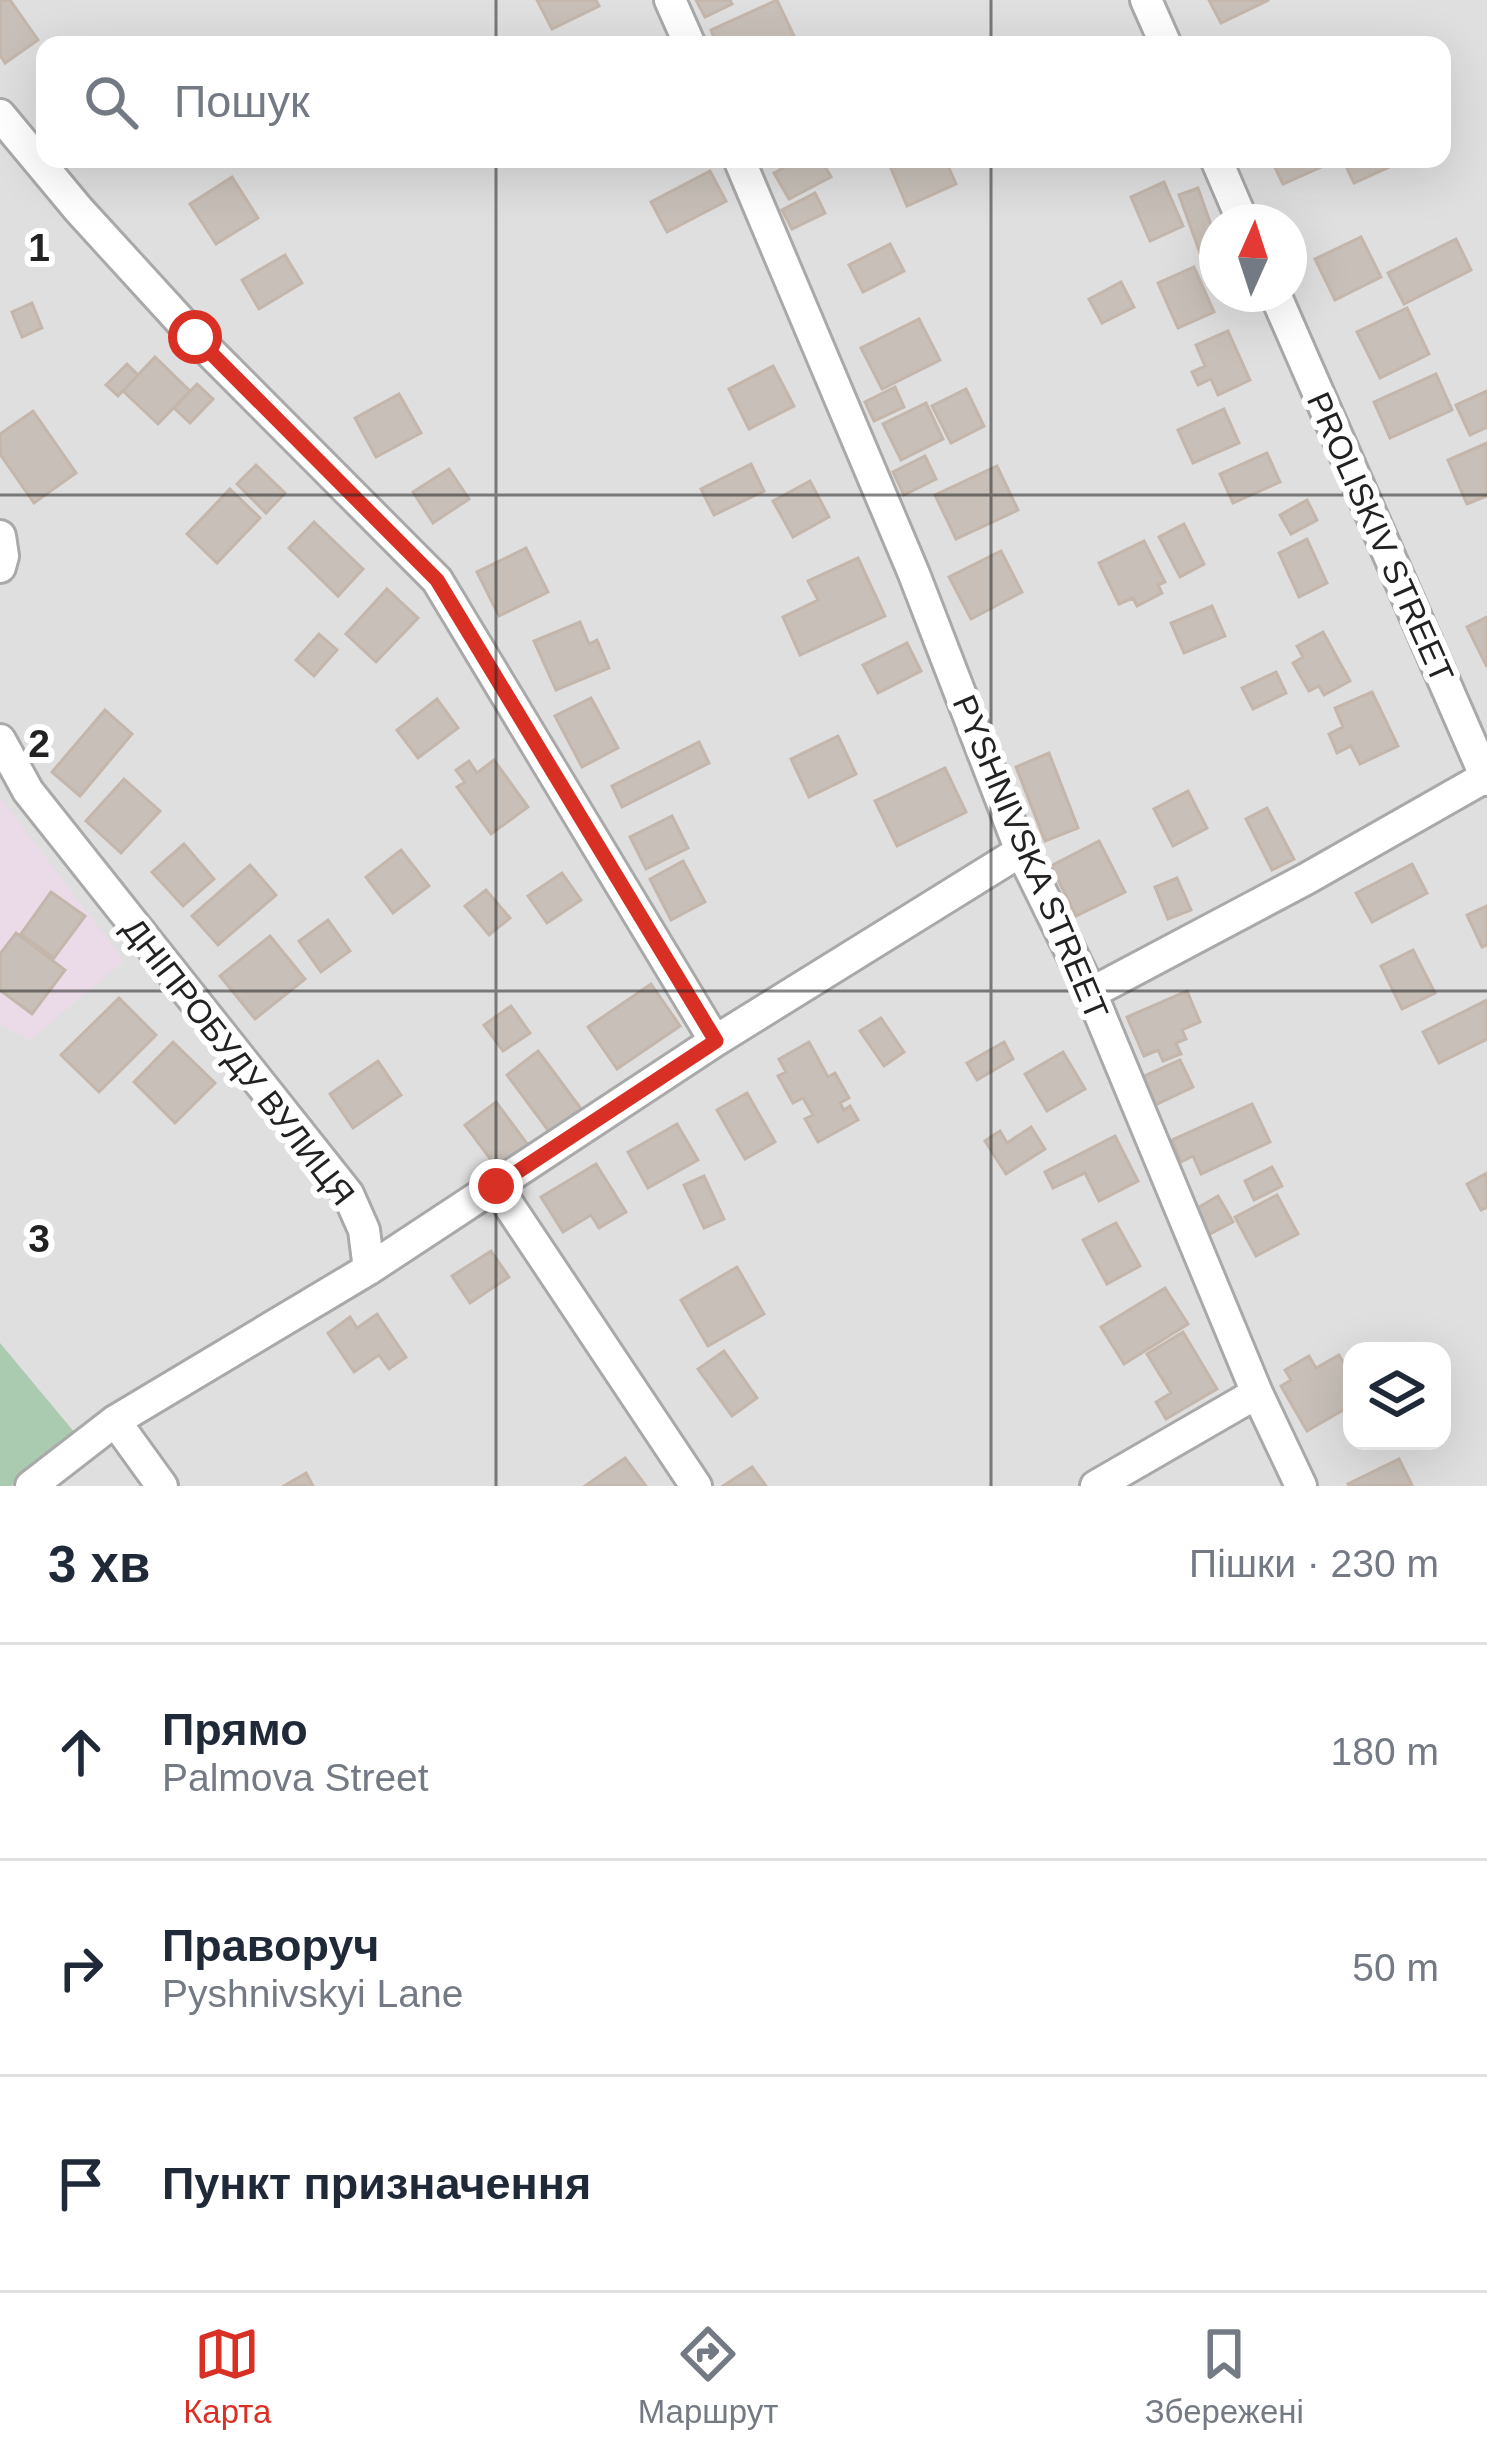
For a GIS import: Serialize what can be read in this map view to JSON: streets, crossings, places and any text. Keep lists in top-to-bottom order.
{
  "streets": {
    "street": ["PROLISKIV STREET", "PYSHNIVSKA STREET", "ДНІПРОБУДУ ВУЛИЦЯ"]
  },
  "north": "top",
  "page": {
    "search": "Пошук",
    "heading": ["3 хв", "Пішки · 230 m"],
    "list": [
      ["Прямо", "Palmova Street", "180 m"],
      ["Праворуч", "Pyshnivskyi Lane", "50 m"],
      "Пункт призначення"
    ],
    "nav": ["Карта", "Маршрут", "Збережені"]
  },
  "grid": {
    "rows": ["1", "2", "3"]
  }
}
